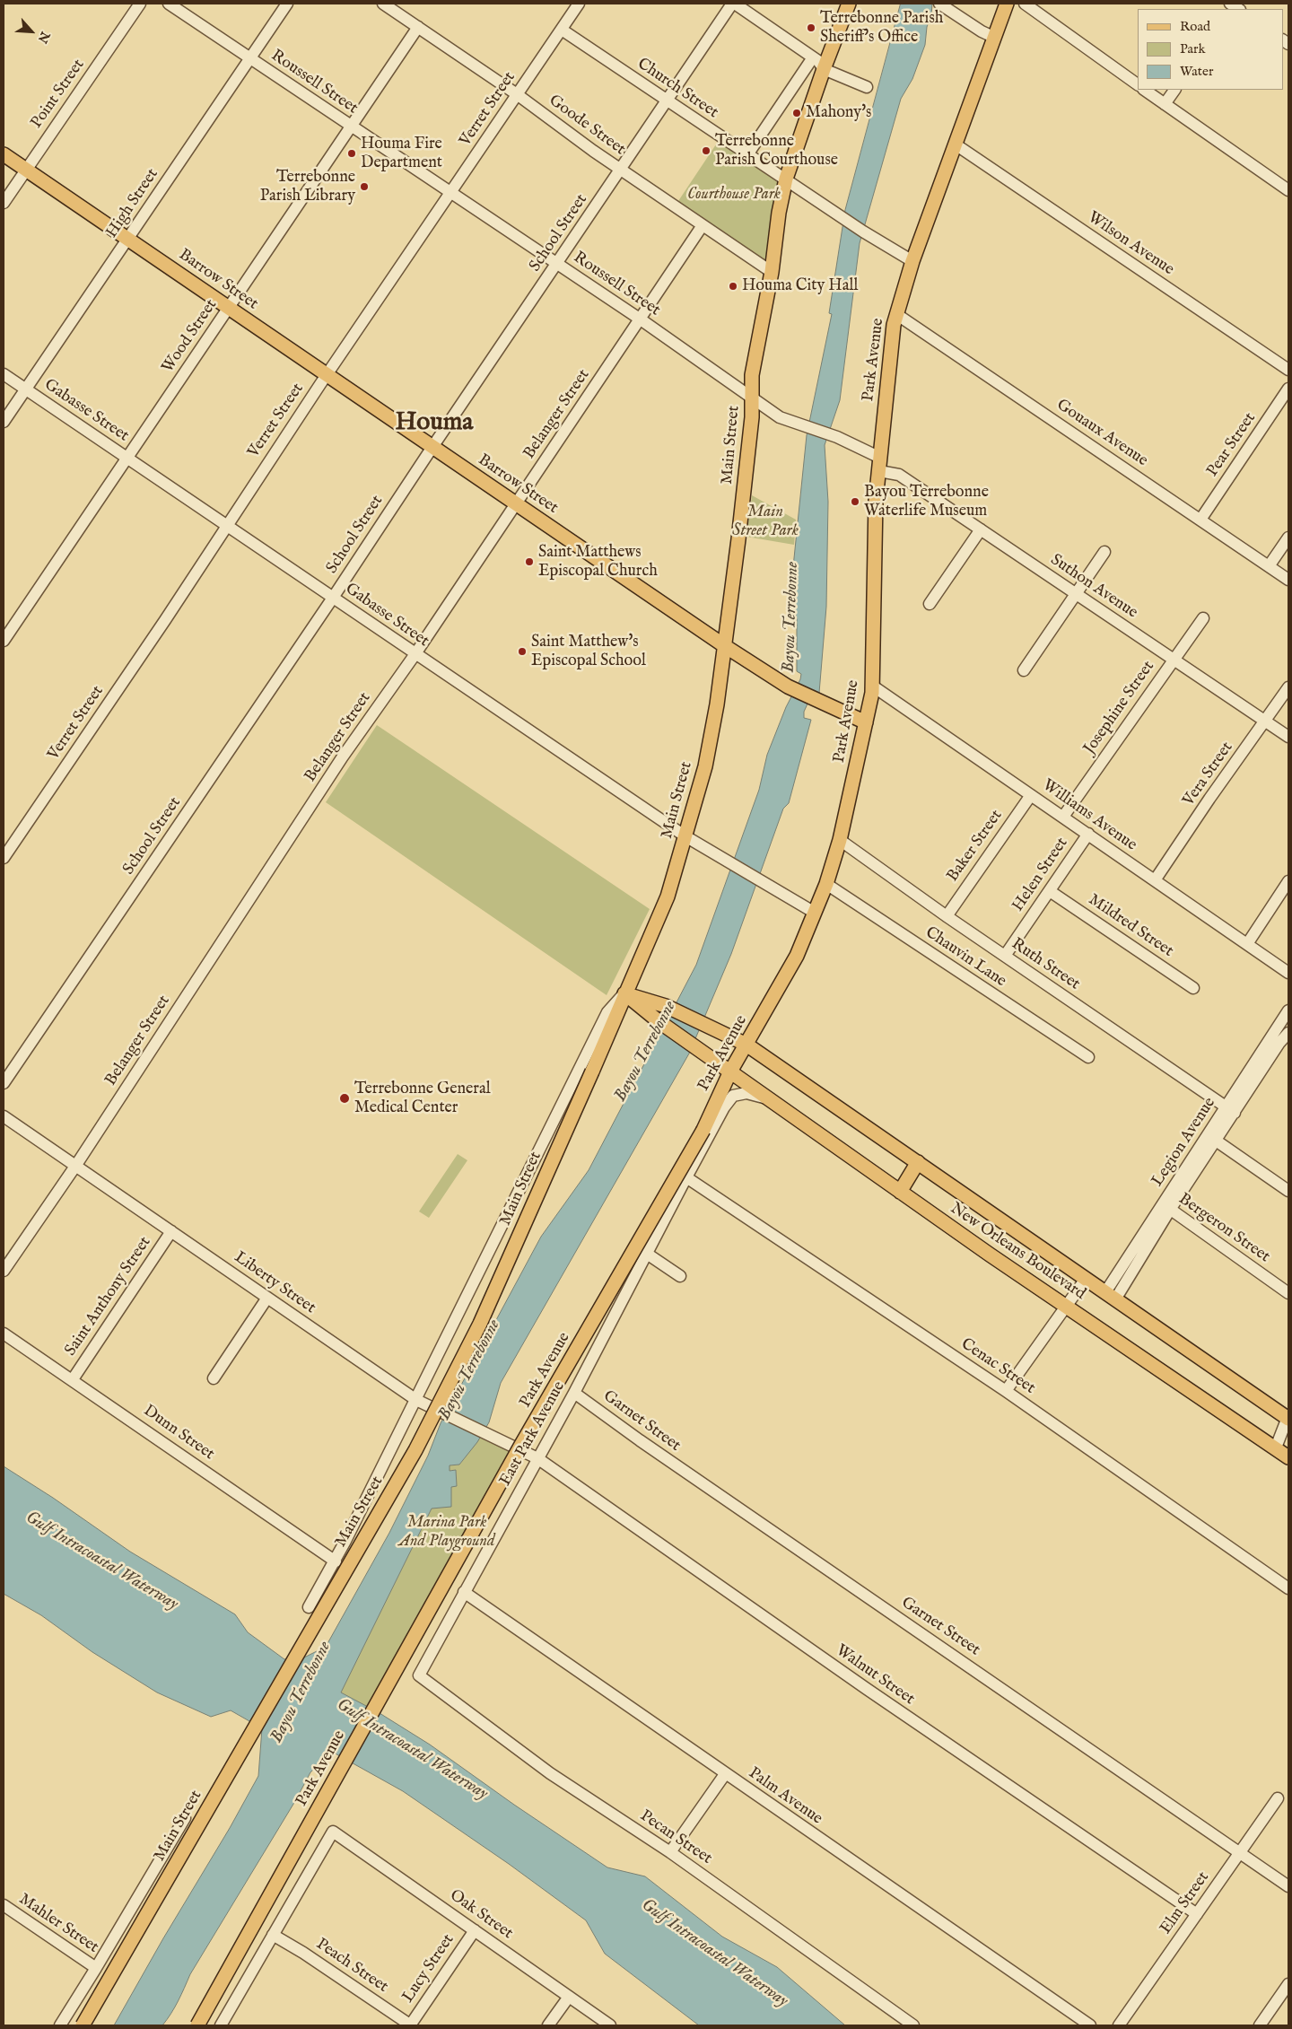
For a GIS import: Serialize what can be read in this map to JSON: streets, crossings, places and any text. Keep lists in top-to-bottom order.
{
  "streets": {
    "main road": [
      "Barrow Street",
      "Park Avenue",
      "Main Street",
      "New Orleans Boulevard"
    ],
    "street": [
      "Roussell Street",
      "Church Street",
      "Point Street",
      "Verret Street",
      "Goode Street",
      "High Street",
      "School Street",
      "Wilson Avenue",
      "Wood Street",
      "Gabasse Street",
      "Belanger Street",
      "Gouaux Avenue",
      "Pear Street",
      "Suthon Avenue",
      "Josephine Street",
      "Vera Street",
      "Williams Avenue",
      "Baker Street",
      "Helen Street",
      "Mildred Street",
      "Chauvin Lane",
      "Ruth Street",
      "Legion Avenue",
      "Bergeron Street",
      "Liberty Street",
      "Saint Anthony Street",
      "Cenac Street",
      "Garnet Street",
      "Dunn Street",
      "East Park Avenue",
      "Walnut Street",
      "Palm Avenue",
      "Pecan Street",
      "Elm Street",
      "Oak Street",
      "Mahler Street",
      "Peach Street",
      "Lucy Street"
    ]
  },
  "crossings": [
    ["Roussell Street", "Verret Street"],
    ["Roussell Street", "High Street"],
    ["Roussell Street", "School Street"],
    ["Roussell Street", "Wood Street"],
    ["Roussell Street", "Belanger Street"],
    ["Roussell Street", "Main Street"],
    ["Roussell Street", "Suthon Avenue"],
    ["Church Street", "Verret Street"],
    ["Church Street", "School Street"],
    ["Church Street", "Park Avenue"],
    ["Church Street", "Main Street"],
    ["Point Street", "Barrow Street"],
    ["Verret Street", "Goode Street"],
    ["Verret Street", "Barrow Street"],
    ["Verret Street", "Gabasse Street"],
    ["Goode Street", "School Street"],
    ["Goode Street", "Wood Street"],
    ["Goode Street", "Belanger Street"],
    ["Goode Street", "Main Street"],
    ["High Street", "Barrow Street"],
    ["High Street", "Gabasse Street"],
    ["School Street", "Barrow Street"],
    ["School Street", "Gabasse Street"],
    ["Wilson Avenue", "Park Avenue"],
    ["Barrow Street", "Wood Street"],
    ["Barrow Street", "Park Avenue"],
    ["Barrow Street", "Belanger Street"],
    ["Barrow Street", "Main Street"],
    ["Wood Street", "Gabasse Street"],
    ["Park Avenue", "Gabasse Street"],
    ["Park Avenue", "Gouaux Avenue"],
    ["Park Avenue", "Suthon Avenue"],
    ["Park Avenue", "Williams Avenue"],
    ["Park Avenue", "Chauvin Lane"],
    ["Park Avenue", "Ruth Street"],
    ["Park Avenue", "New Orleans Boulevard"],
    ["Gabasse Street", "Belanger Street"],
    ["Gabasse Street", "Main Street"],
    ["Belanger Street", "Liberty Street"],
    ["Gouaux Avenue", "Pear Street"],
    ["Main Street", "New Orleans Boulevard"],
    ["Main Street", "Liberty Street"],
    ["Main Street", "Dunn Street"],
    ["Main Street", "Mahler Street"],
    ["Suthon Avenue", "Josephine Street"],
    ["Suthon Avenue", "Vera Street"],
    ["Josephine Street", "Williams Avenue"],
    ["Vera Street", "Williams Avenue"],
    ["Williams Avenue", "Baker Street"],
    ["Williams Avenue", "Helen Street"],
    ["Baker Street", "Ruth Street"],
    ["Helen Street", "Mildred Street"],
    ["Helen Street", "Ruth Street"],
    ["Ruth Street", "Legion Avenue"],
    ["Legion Avenue", "Bergeron Street"],
    ["Legion Avenue", "New Orleans Boulevard"],
    ["New Orleans Boulevard", "East Park Avenue"],
    ["Liberty Street", "Saint Anthony Street"],
    ["Liberty Street", "East Park Avenue"],
    ["Liberty Street", "Walnut Street"],
    ["Saint Anthony Street", "Dunn Street"],
    ["Cenac Street", "East Park Avenue"],
    ["Garnet Street", "East Park Avenue"],
    ["Garnet Street", "Elm Street"],
    ["East Park Avenue", "Walnut Street"],
    ["East Park Avenue", "Palm Avenue"],
    ["East Park Avenue", "Pecan Street"],
    ["Walnut Street", "Elm Street"],
    ["Oak Street", "Peach Street"],
    ["Oak Street", "Lucy Street"],
    ["Peach Street", "Lucy Street"]
  ],
  "districts": ["Houma"],
  "water": ["Bayou Terrebonne", "Gulf Intracoastal Waterway"],
  "parks": ["Courthouse Park", "Main Street Park", "Marina Park And Playground"],
  "places": [
    "Terrebonne Parish Sheriff's Office",
    "Mahony's",
    "Terrebonne Parish Courthouse",
    "Houma Fire Department",
    "Terrebonne Parish Library",
    "Houma City Hall",
    "Bayou Terrebonne Waterlife Museum",
    "Saint Matthews Episcopal Church",
    "Saint Matthew's Episcopal School",
    "Terrebonne General Medical Center"
  ],
  "legend": ["Road", "Park", "Water"],
  "north": "bottom right"
}
